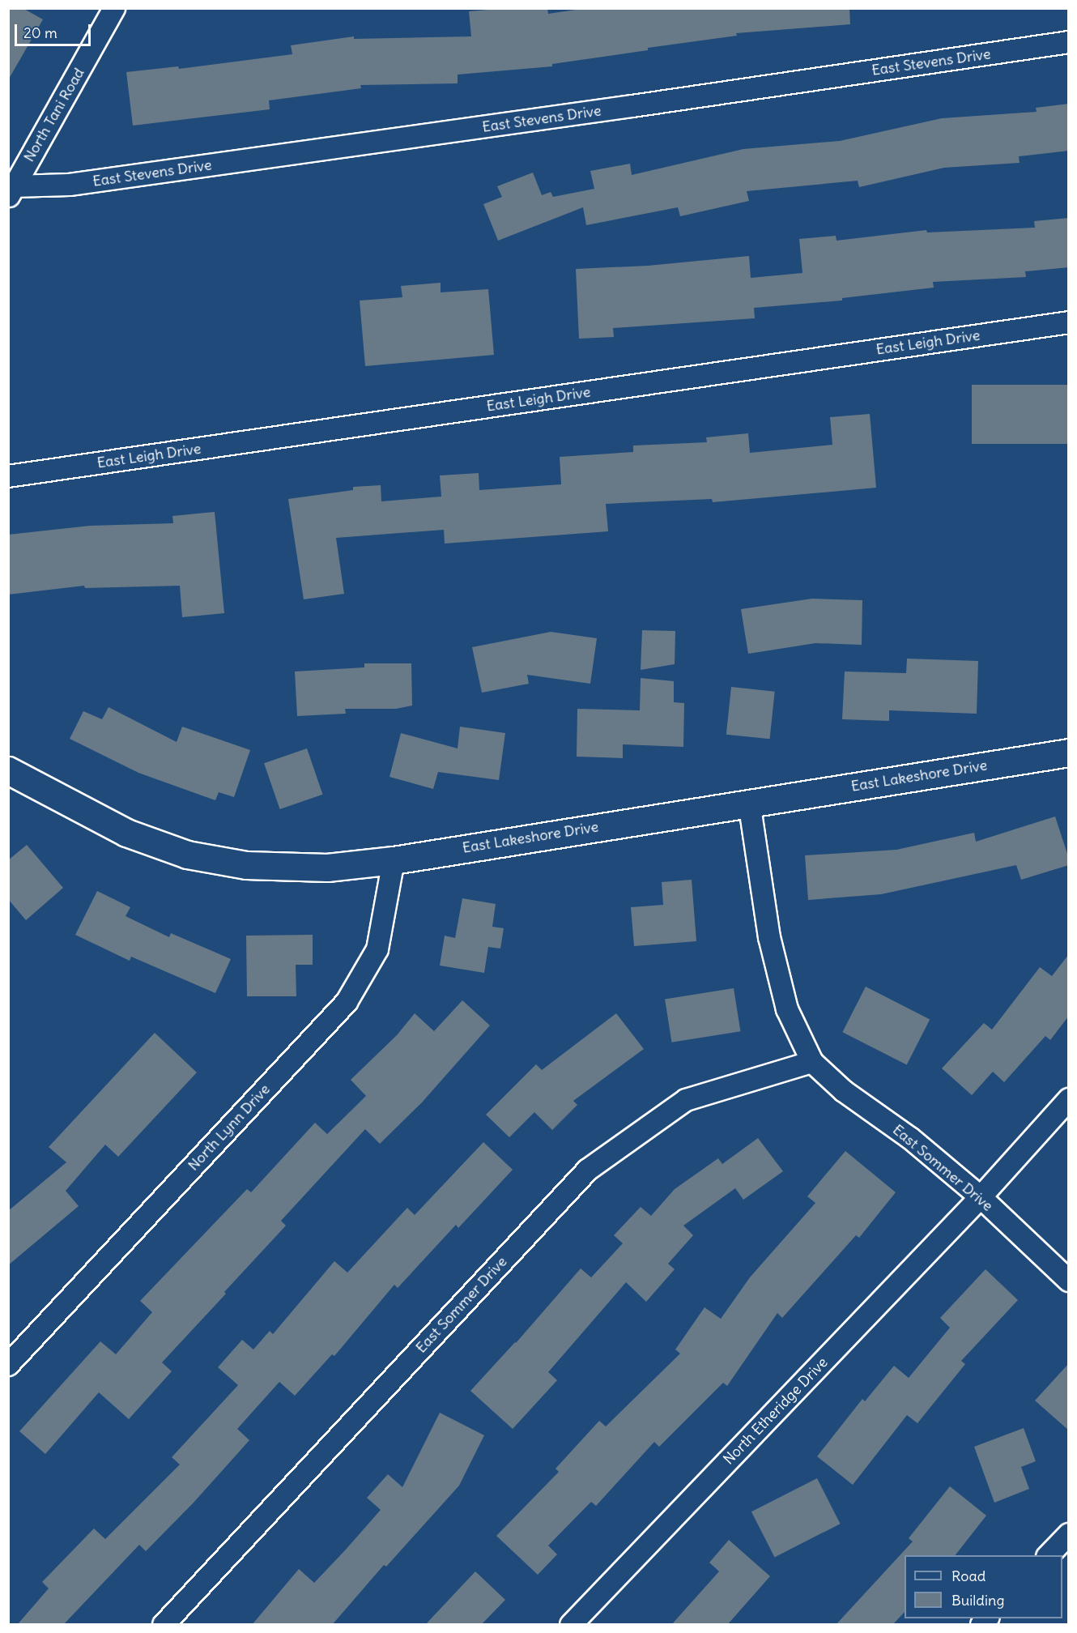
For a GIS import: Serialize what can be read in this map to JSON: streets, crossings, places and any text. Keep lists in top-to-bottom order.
{
  "streets": {
    "main road": ["East Lakeshore Drive"],
    "street": [
      "East Stevens Drive",
      "North Tani Road",
      "East Leigh Drive",
      "North Lynn Drive",
      "East Sommer Drive",
      "North Etheridge Drive"
    ]
  },
  "crossings": [
    ["East Stevens Drive", "North Tani Road"],
    ["East Lakeshore Drive", "North Lynn Drive"],
    ["East Lakeshore Drive", "East Sommer Drive"],
    ["East Sommer Drive", "North Etheridge Drive"]
  ],
  "legend": ["Road", "Building"],
  "scale_bar": "20 m"
}
